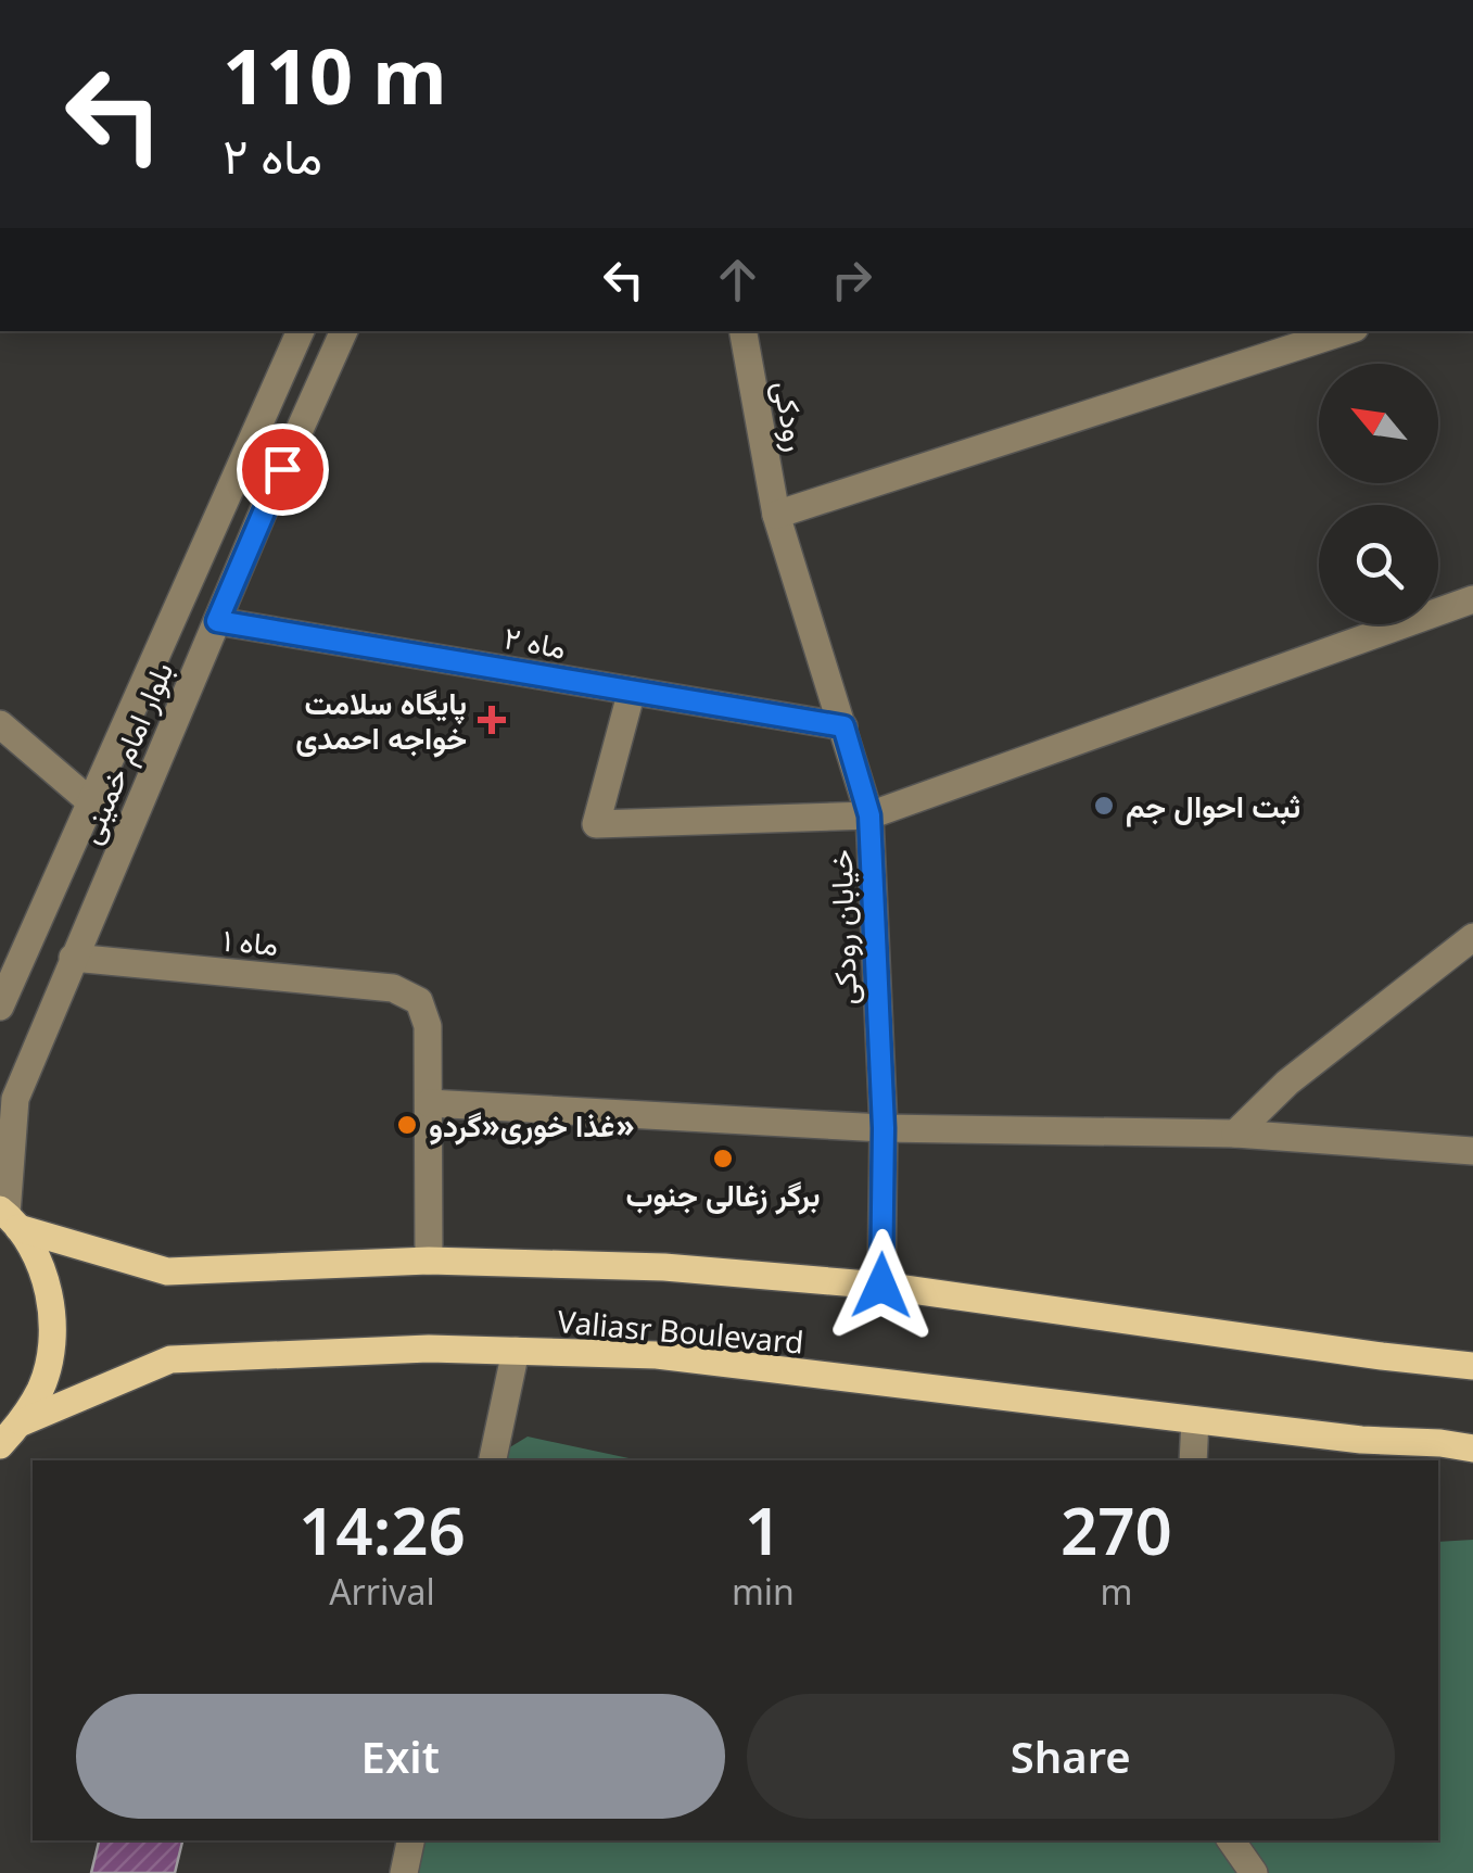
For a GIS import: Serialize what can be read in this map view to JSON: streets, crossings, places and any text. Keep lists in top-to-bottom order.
{
  "streets": {
    "main road": ["Valiasr Boulevard"],
    "street": [
      "رودکی",
      "ماه ۲",
      "بلوار امام خمینی",
      "خیابان رودکی",
      "ماه ۱"
    ]
  },
  "crossings": [
    ["رودکی", "خیابان رودکی"],
    ["ماه ۲", "بلوار امام خمینی"],
    ["ماه ۲", "خیابان رودکی"],
    ["بلوار امام خمینی", "ماه ۱"],
    ["بلوار امام خمینی", "Valiasr Boulevard"],
    ["خیابان رودکی", "Valiasr Boulevard"]
  ],
  "places": {
    "health": ["پایگاه سلامت خواجه احمدی"],
    "other": ["ثبت احوال جم", "غذا خوری«گردو»", "برگر زغالی جنوب"]
  },
  "north": "top left",
  "page": {
    "turn": ["110 m", "ماه ۲"],
    "eta": [
      "14:26",
      "Arrival",
      "1",
      "min",
      "270",
      "m"
    ],
    "buttons": ["Exit", "Share"]
  }
}
